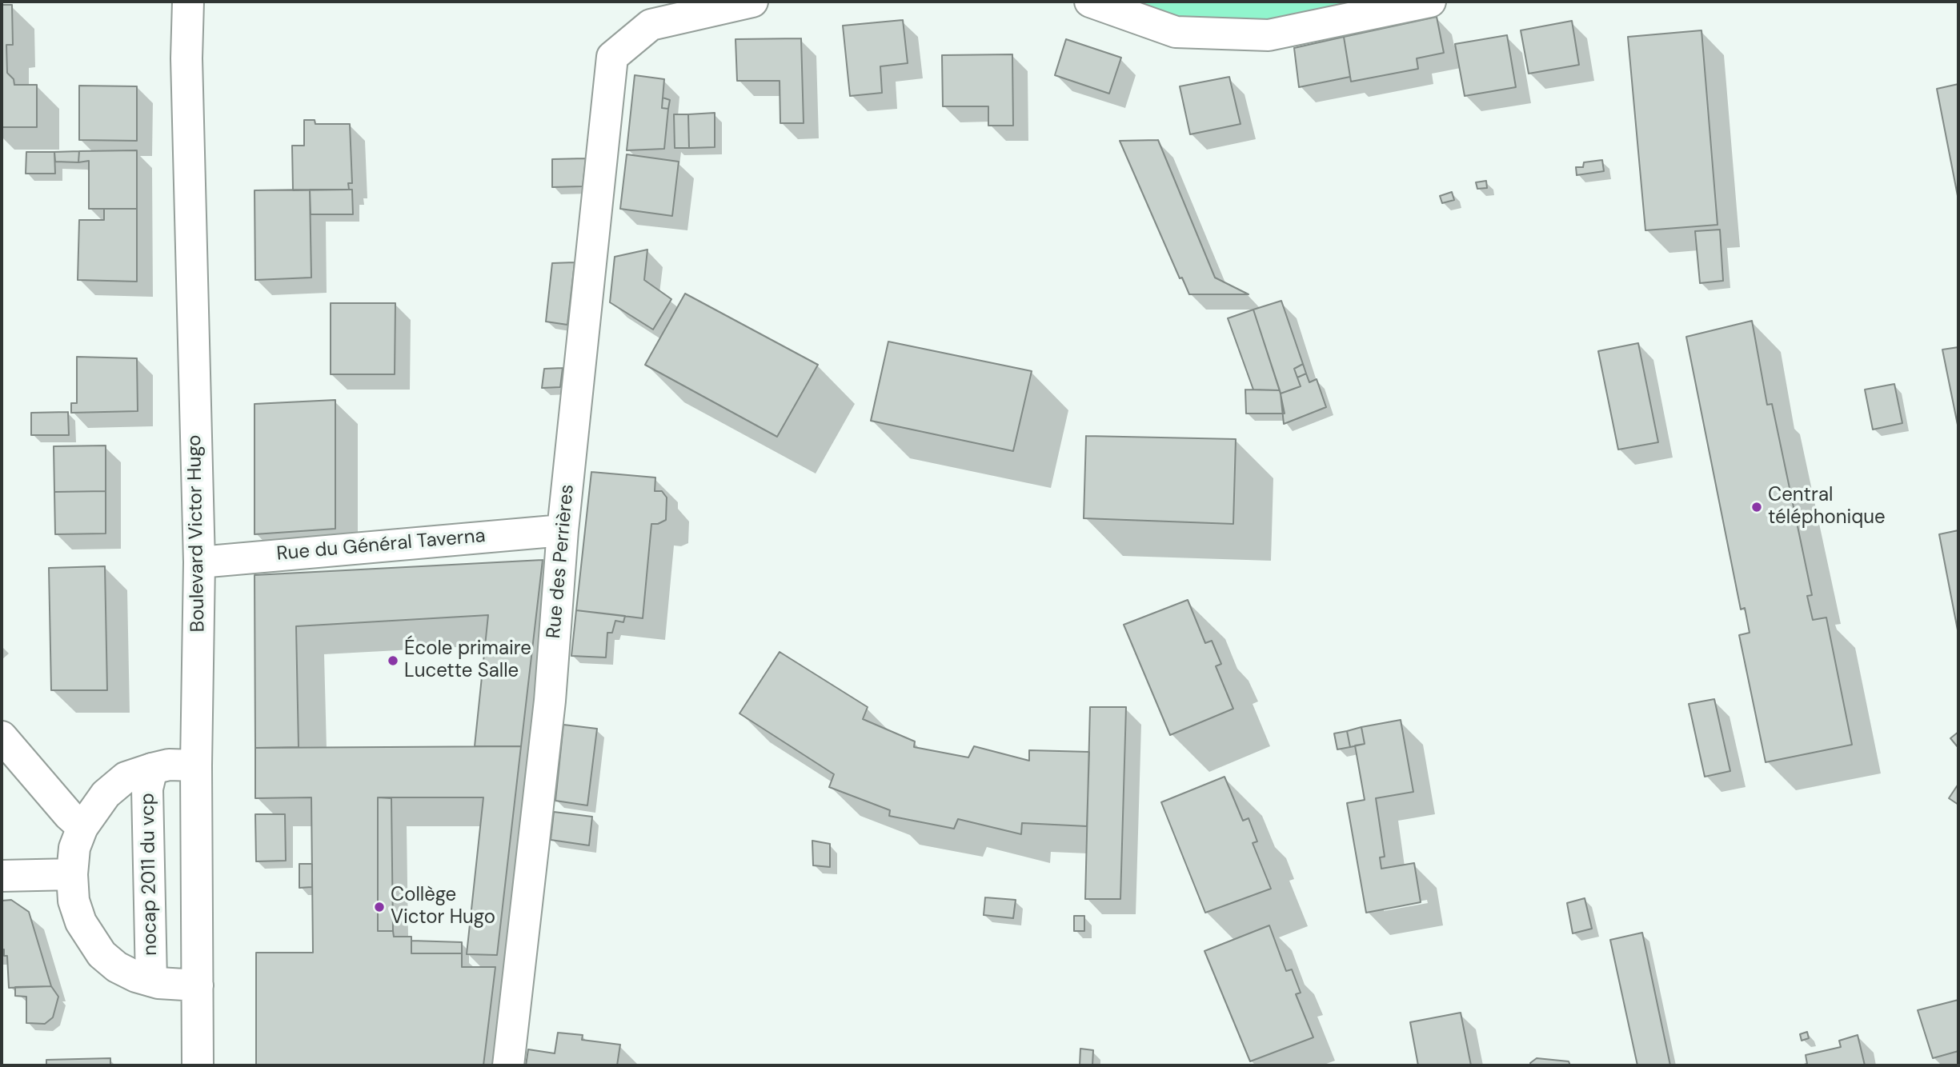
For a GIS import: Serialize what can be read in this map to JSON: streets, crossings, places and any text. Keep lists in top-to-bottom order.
{
  "streets": {
    "street": [
      "Boulevard Victor Hugo",
      "Rue du Général Taverna",
      "Rue des Perrières",
      "nocap 2011 du vcp"
    ]
  },
  "crossings": [
    ["Boulevard Victor Hugo", "Rue du Général Taverna"],
    ["Rue du Général Taverna", "Rue des Perrières"]
  ],
  "places": ["Central téléphonique", "École primaire Lucette Salle", "Collège Victor Hugo"]
}
